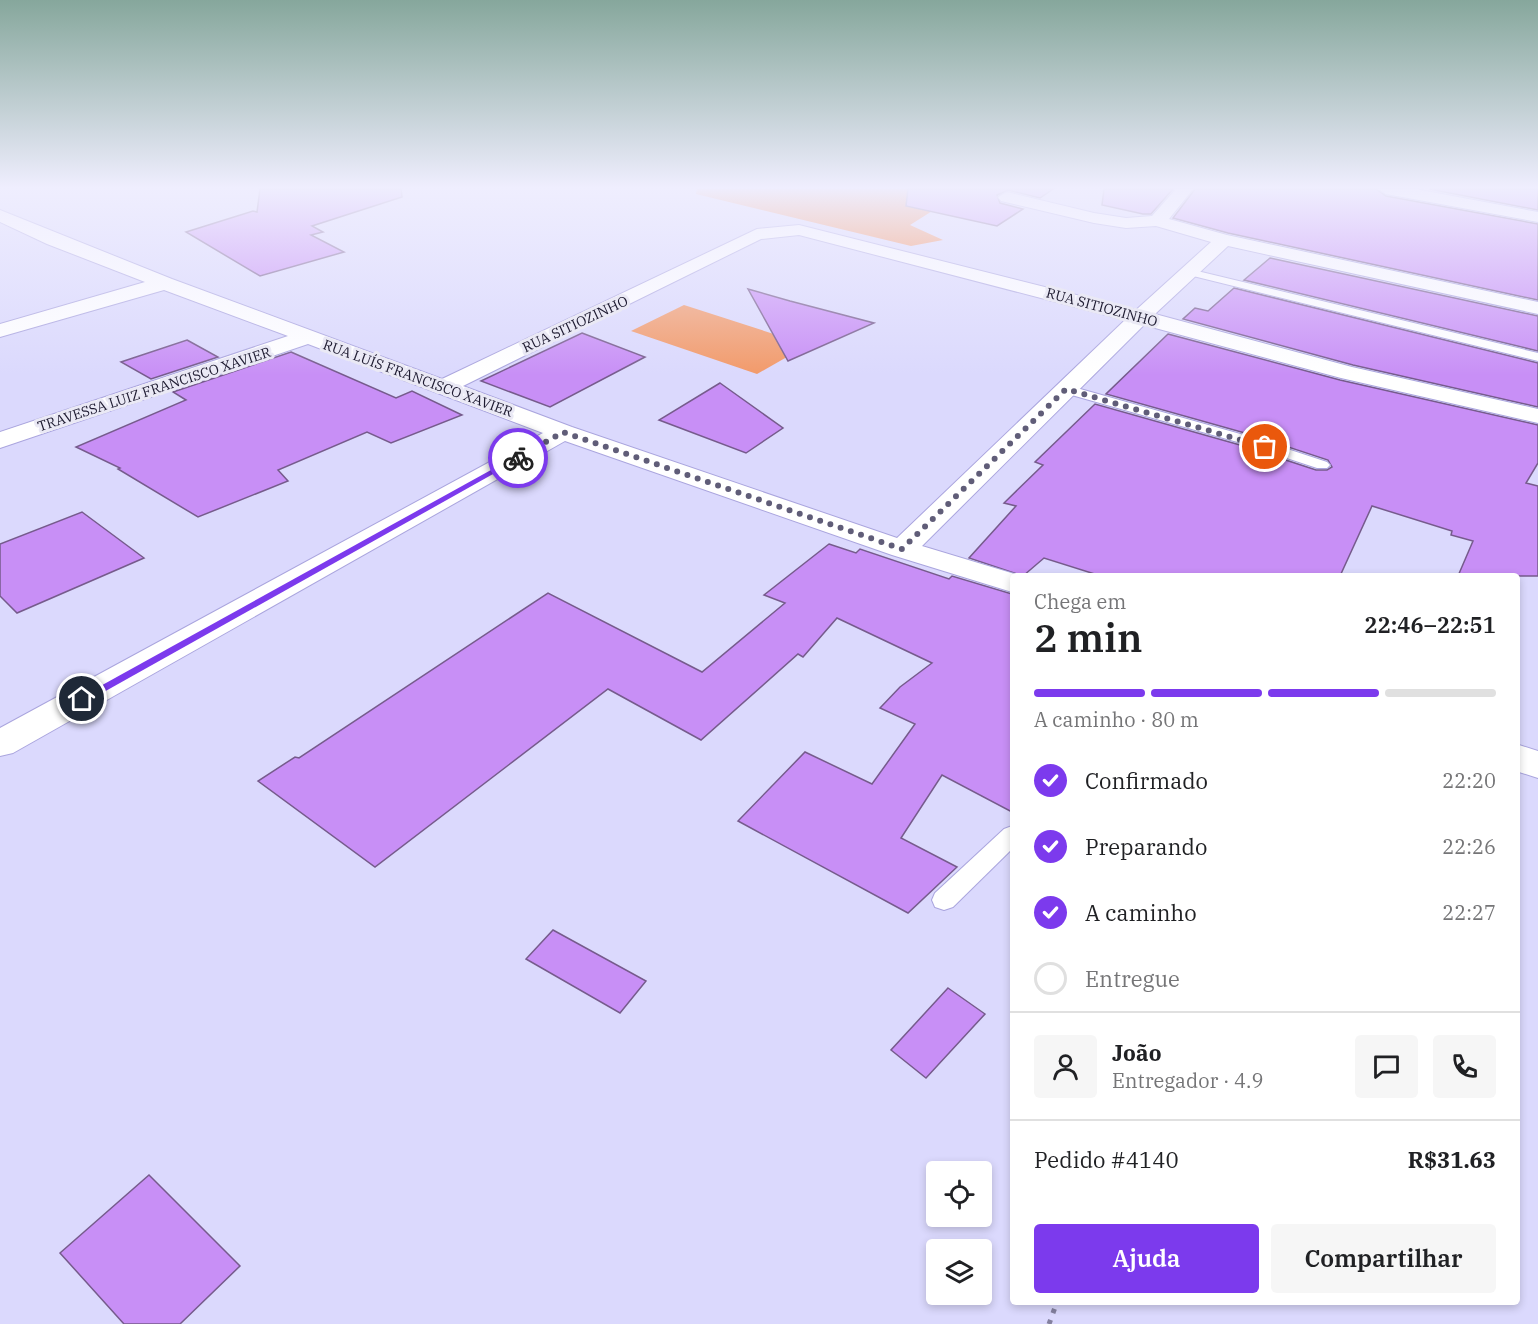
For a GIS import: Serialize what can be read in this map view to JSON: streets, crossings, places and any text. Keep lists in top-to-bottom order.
{
  "streets": {
    "street": ["RUA SITIOZINHO", "RUA LUÍS FRANCISCO XAVIER", "TRAVESSA LUIZ FRANCISCO XAVIER"]
  },
  "crossings": [
    ["RUA SITIOZINHO", "RUA LUÍS FRANCISCO XAVIER"],
    ["RUA LUÍS FRANCISCO XAVIER", "TRAVESSA LUIZ FRANCISCO XAVIER"]
  ],
  "page": {
    "heading": ["2 min", "Chega em", "22:46–22:51"],
    "panel": [
      "João",
      "Entregador · 4.9",
      "Pedido #4140",
      "R$31.63"
    ],
    "bar": "A caminho · 80 m",
    "list": [
      ["Confirmado", "22:20"],
      ["Preparando", "22:26"],
      ["A caminho", "22:27"],
      "Entregue"
    ],
    "buttons": ["Ajuda", "Compartilhar"]
  }
}
